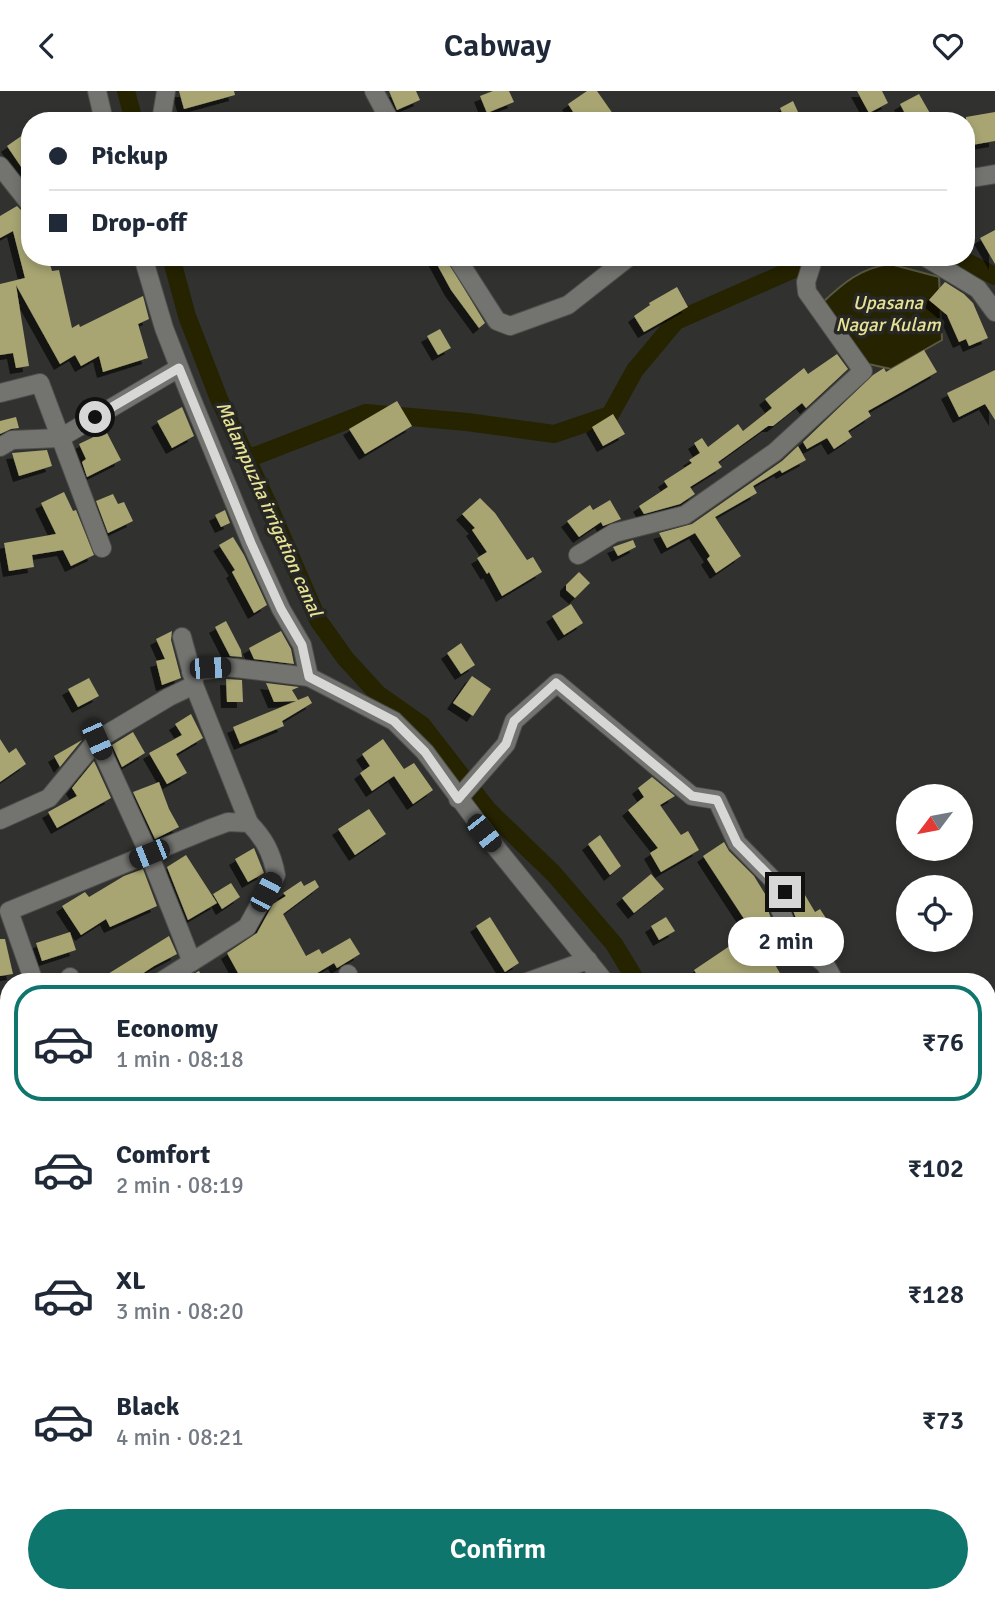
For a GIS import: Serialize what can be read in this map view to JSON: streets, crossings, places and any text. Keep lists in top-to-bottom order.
{
  "water": ["Upasana Nagar Kulam", "Malampuzha irrigation canal"],
  "north": "bottom left",
  "page": {
    "header": "Cabway",
    "banner": ["Pickup", "Drop-off"],
    "bubble": "2 min",
    "list": [
      {
        "name": "Economy",
        "note": "1 min · 08:18",
        "value": "₹76"
      },
      {
        "name": "Comfort",
        "note": "2 min · 08:19",
        "value": "₹102"
      },
      {
        "name": "XL",
        "note": "3 min · 08:20",
        "value": "₹128"
      },
      {
        "name": "Black",
        "note": "4 min · 08:21",
        "value": "₹73"
      }
    ],
    "buttons": "Confirm"
  }
}
